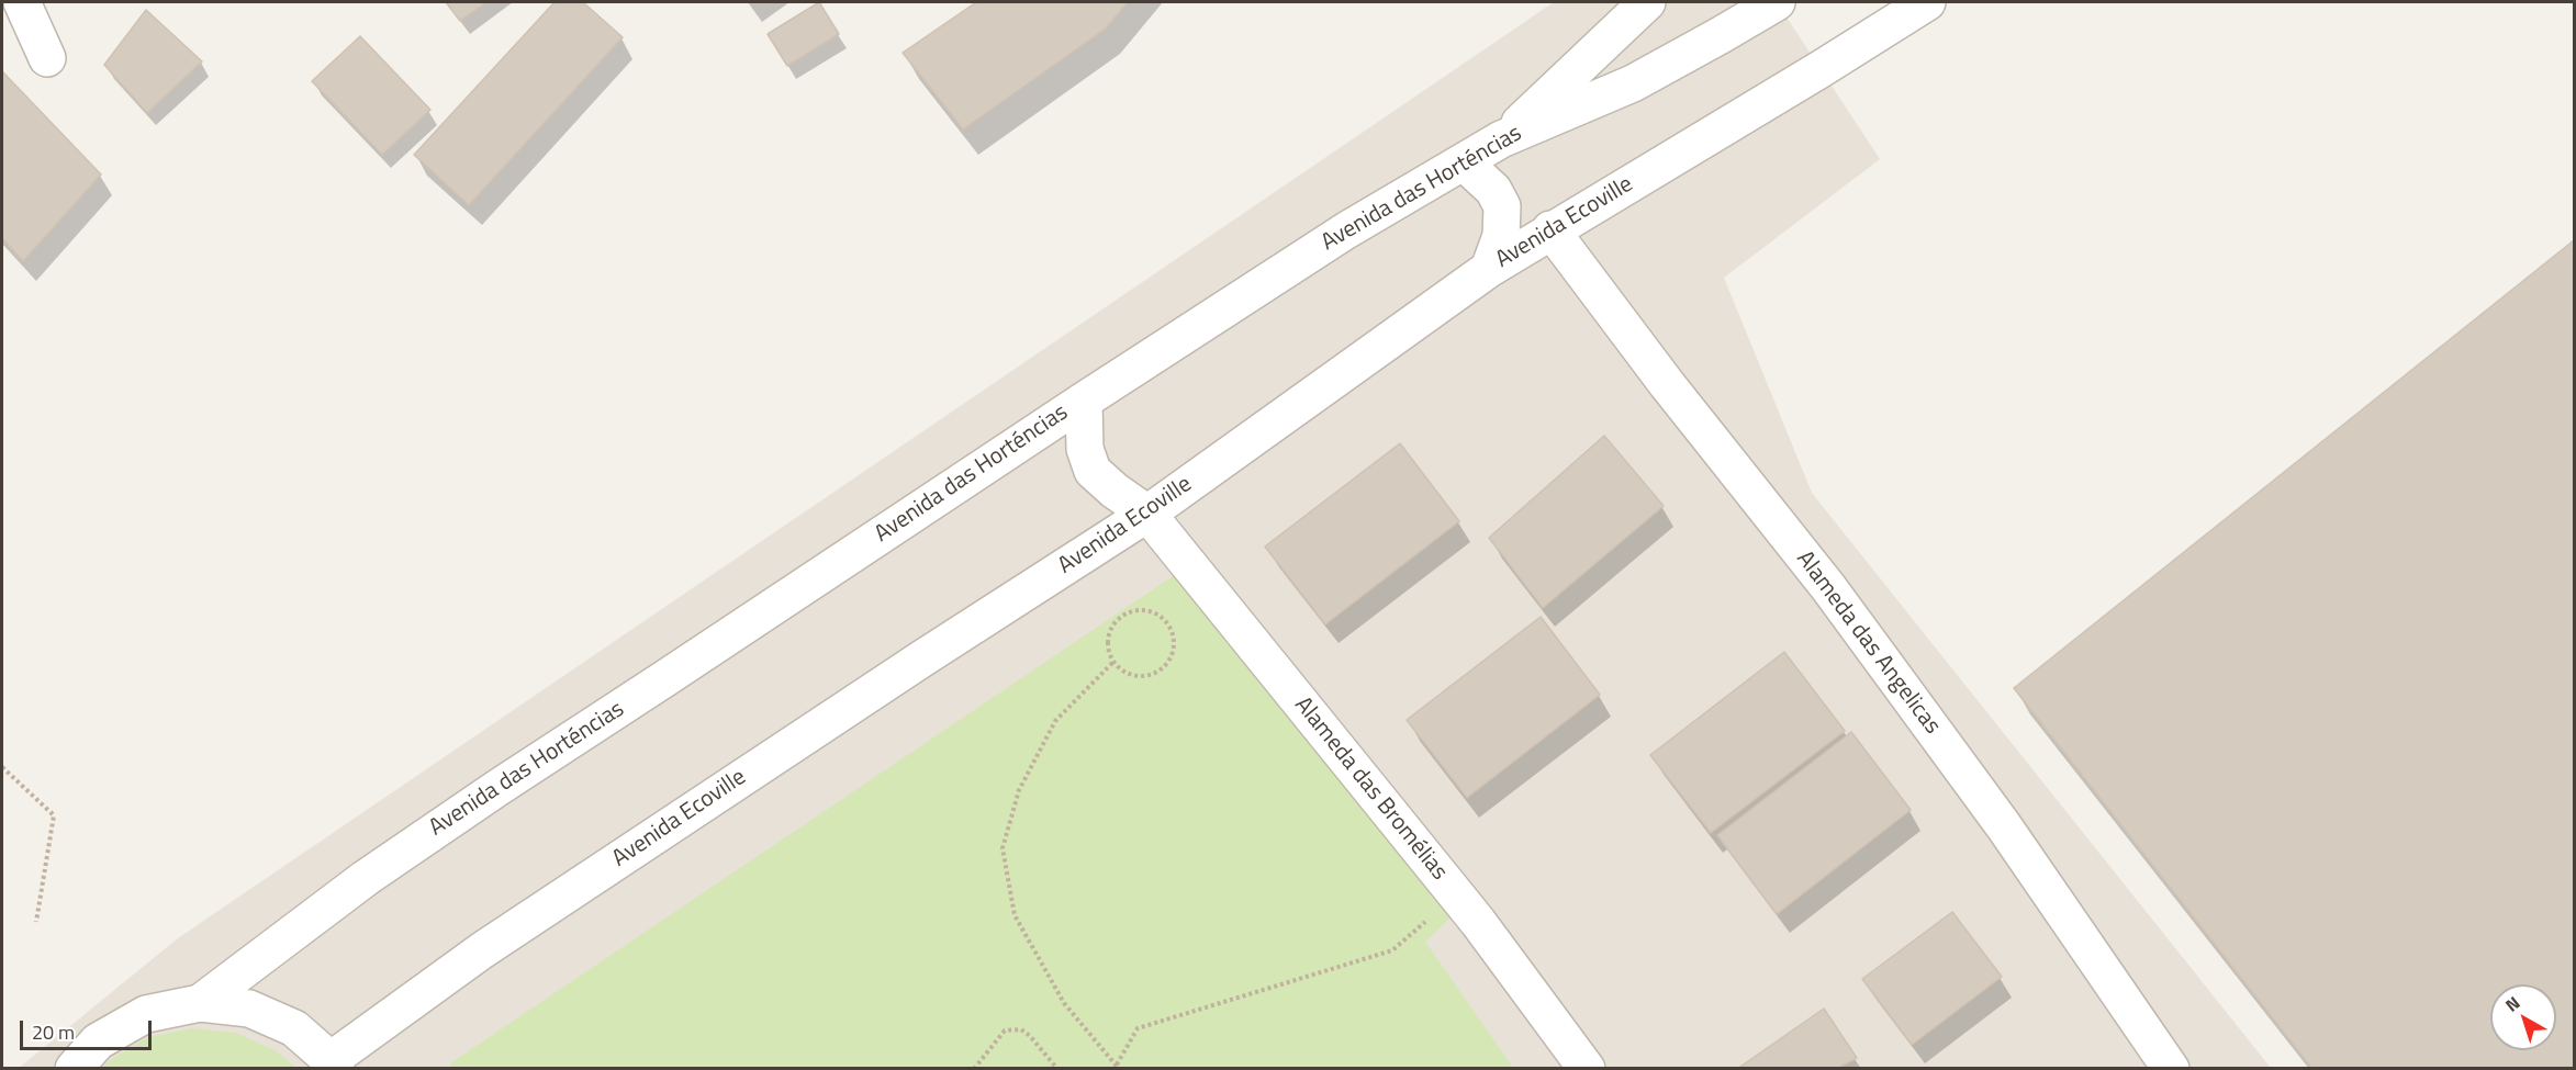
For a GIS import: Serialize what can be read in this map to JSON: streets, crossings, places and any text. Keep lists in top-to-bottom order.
{
  "streets": {
    "street": [
      "Avenida das Horténcias",
      "Avenida Ecoville",
      "Alameda das Angelicas",
      "Alameda das Bromélias"
    ]
  },
  "crossings": [
    ["Avenida das Horténcias", "Avenida Ecoville"],
    ["Avenida das Horténcias", "Alameda das Bromélias"],
    ["Avenida Ecoville", "Alameda das Angelicas"],
    ["Avenida Ecoville", "Alameda das Bromélias"]
  ],
  "scale_bar": "20 m",
  "north": "top left"
}
